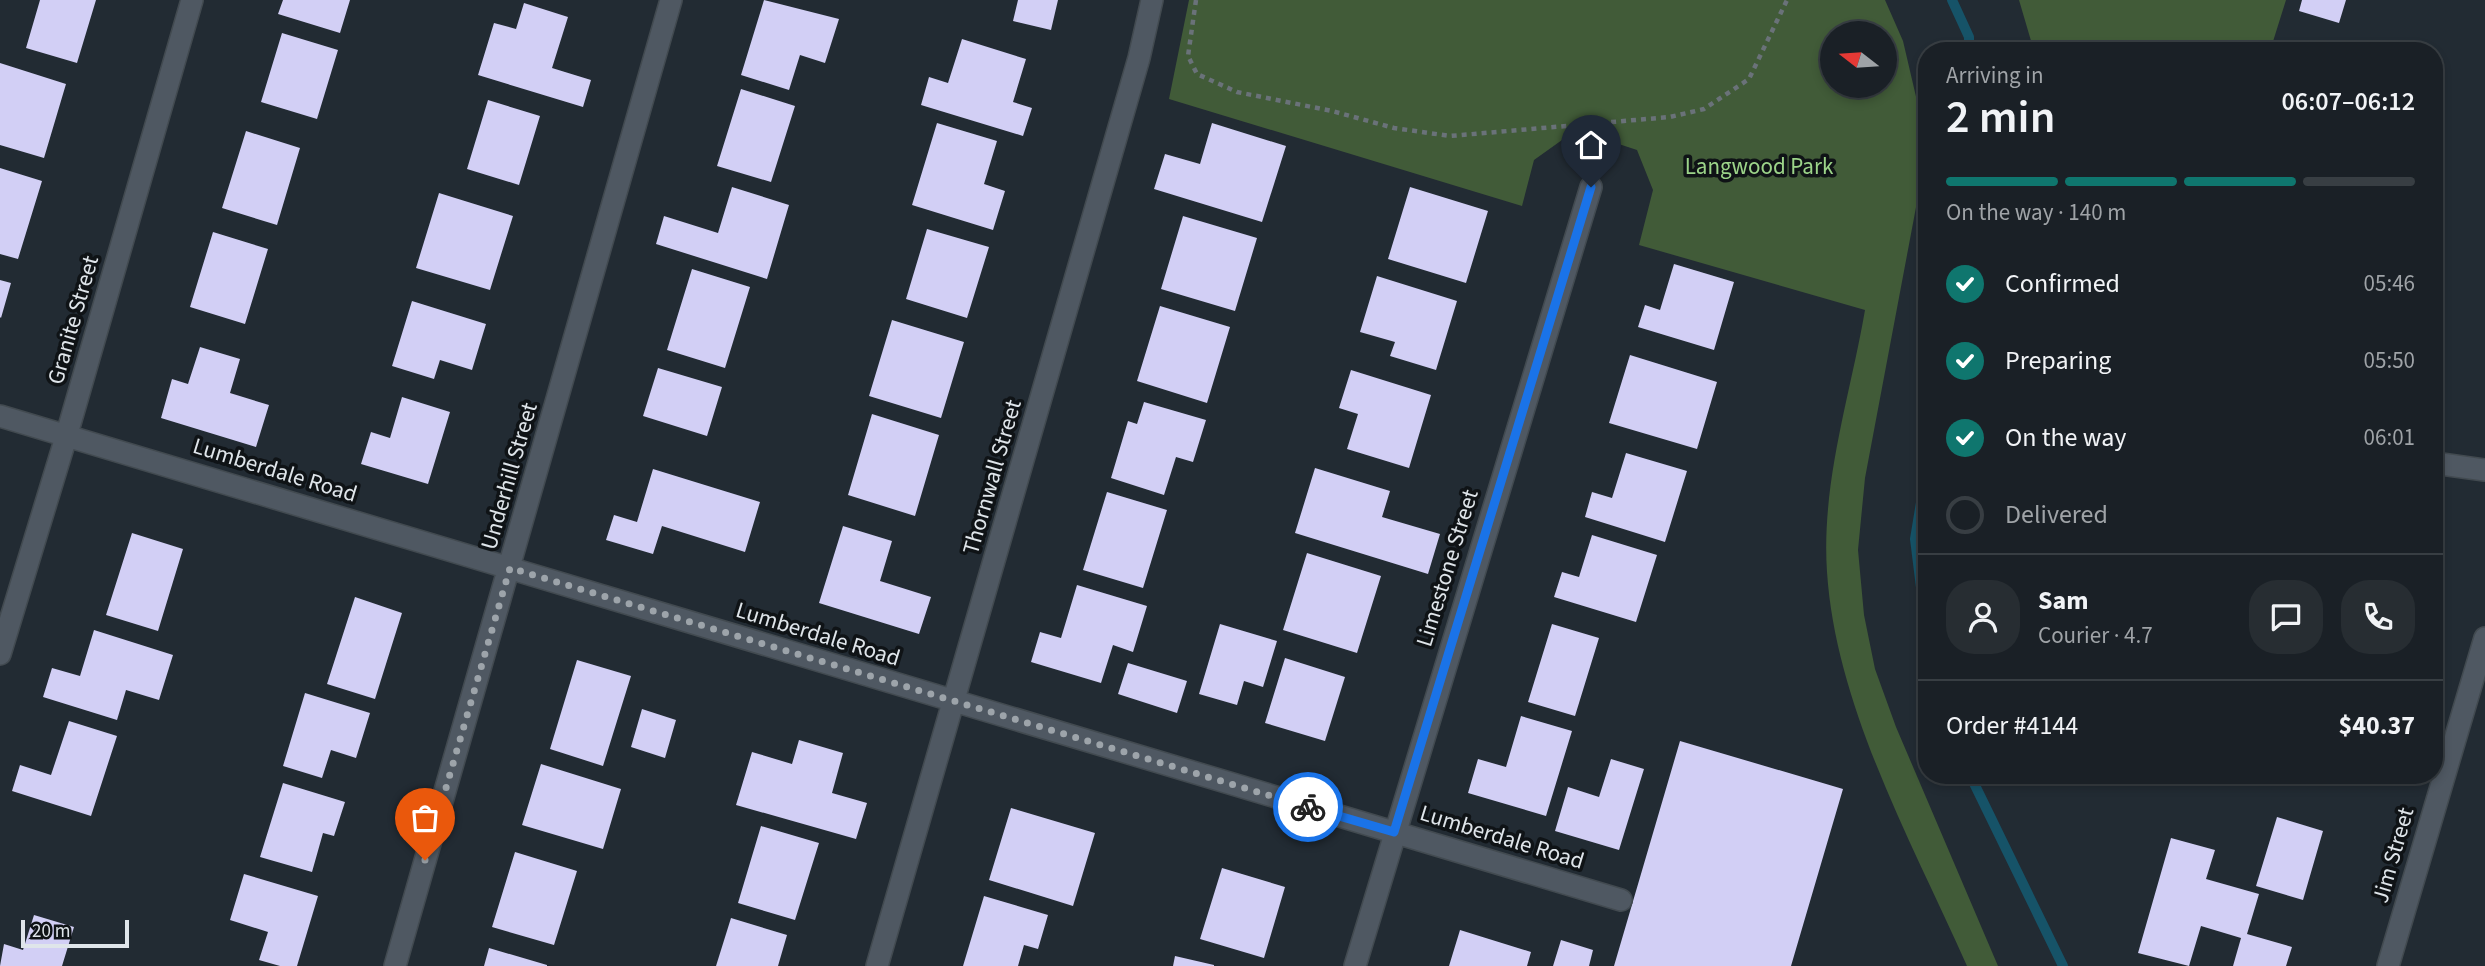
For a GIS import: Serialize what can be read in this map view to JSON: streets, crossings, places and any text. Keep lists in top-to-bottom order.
{
  "streets": {
    "street": [
      "Granite Street",
      "Lumberdale Road",
      "Underhill Street",
      "Thornwall Street",
      "Limestone Street",
      "Jim Street"
    ]
  },
  "crossings": [
    ["Granite Street", "Lumberdale Road"],
    ["Lumberdale Road", "Underhill Street"],
    ["Lumberdale Road", "Thornwall Street"],
    ["Lumberdale Road", "Limestone Street"]
  ],
  "parks": ["Langwood Park"],
  "scale_bar": "20 m",
  "north": "left",
  "page": {
    "heading": ["2 min", "Arriving in", "06:07–06:12"],
    "panel": [
      "Sam",
      "Courier · 4.7",
      "Order #4144",
      "$40.37"
    ],
    "bar": "On the way · 140 m",
    "list": [
      ["Confirmed", "05:46"],
      ["Preparing", "05:50"],
      ["On the way", "06:01"],
      "Delivered"
    ],
    "scale": "20 m"
  }
}
